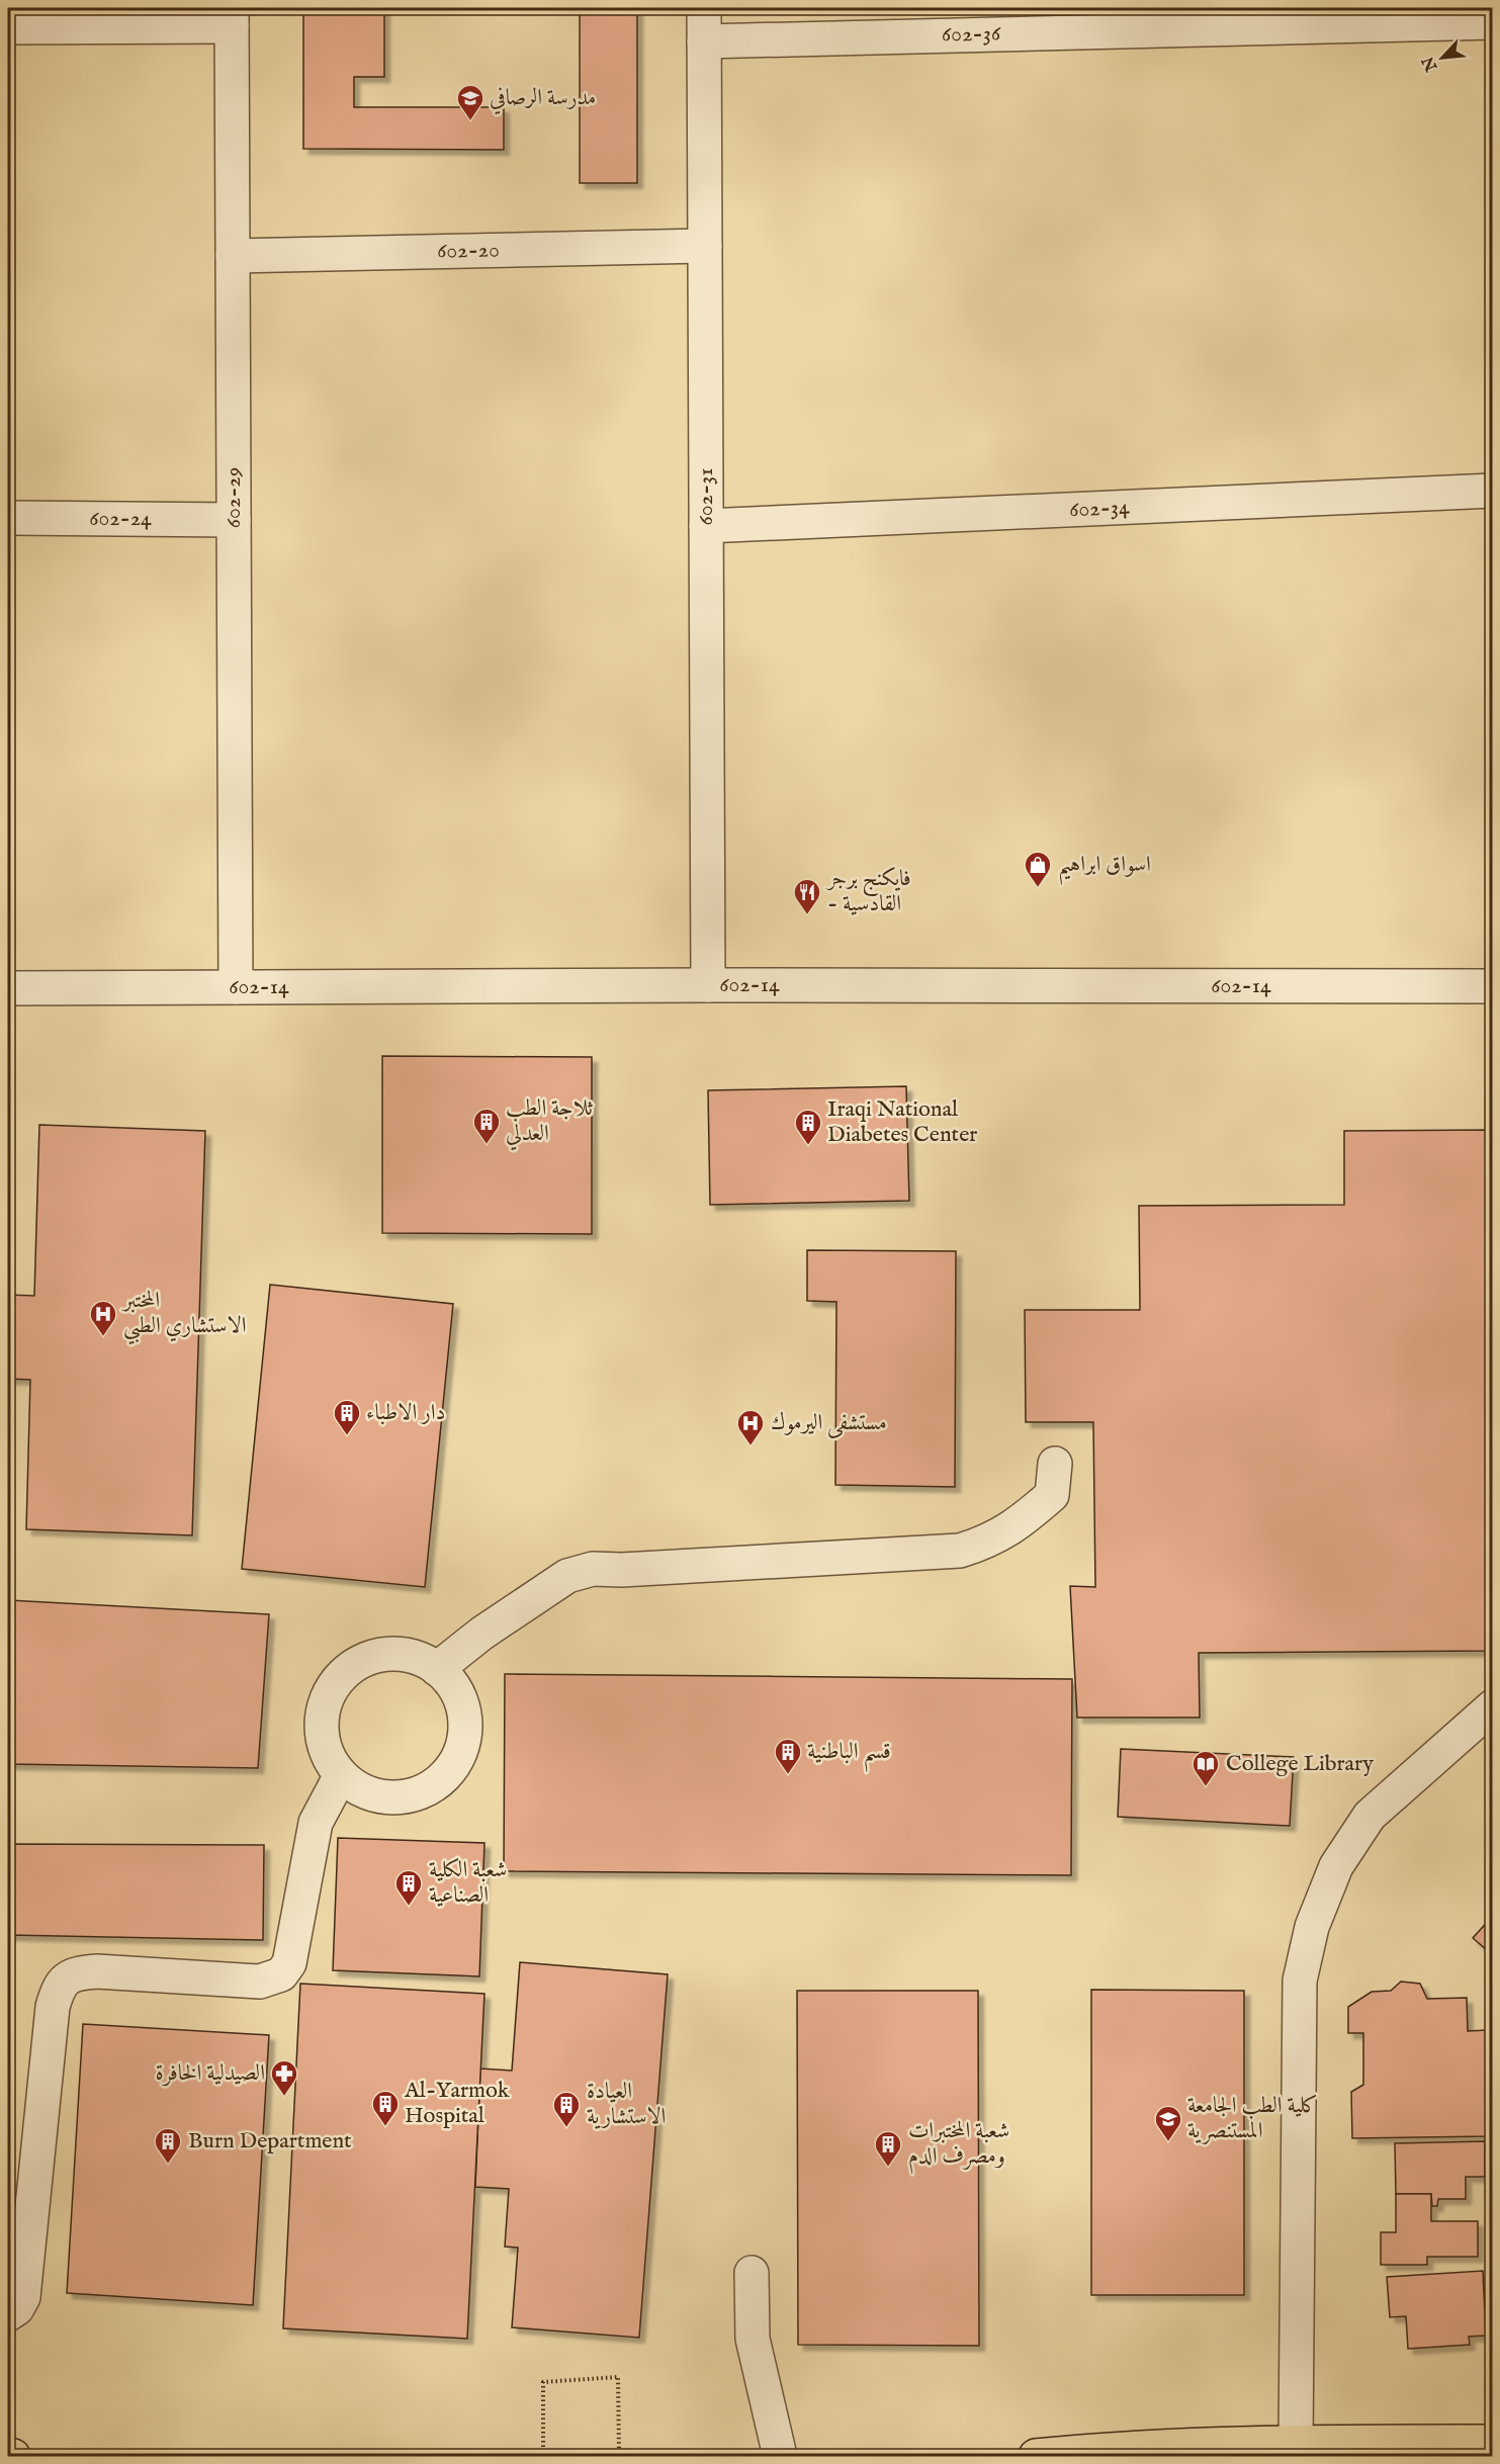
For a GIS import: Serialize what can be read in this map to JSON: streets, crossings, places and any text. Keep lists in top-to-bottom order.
{
  "streets": {
    "street": [
      "602-36",
      "602-20",
      "602-31",
      "602-29",
      "602-34",
      "602-24",
      "602-14"
    ]
  },
  "crossings": [
    ["602-36", "602-31"],
    ["602-20", "602-31"],
    ["602-20", "602-29"],
    ["602-31", "602-34"],
    ["602-31", "602-14"],
    ["602-29", "602-24"],
    ["602-29", "602-14"]
  ],
  "places": {
    "school or university": ["مدرسة الرصافي", "كلية الطب الجامعة المستنصرية"],
    "shop": ["اسواق ابراهيم"],
    "restaurant": ["فايكنج برجر - القادسية"],
    "building": [
      "ثلاجة الطب العدلي",
      "Iraqi National Diabetes Center",
      "دار الاطباء",
      "قسم الباطنية",
      "شعبة الكلية الصناعية",
      "Al-Yarmok Hospital",
      "العيادة الاستشارية",
      "Burn Department",
      "شعبة المختبرات ومصرف الدم"
    ],
    "hospital": ["المختبر الاستشاري الطبي", "مستشفى اليرموك"],
    "library": ["College Library"],
    "pharmacy": ["الصيدلية الخافرة"]
  },
  "north": "bottom left"
}
